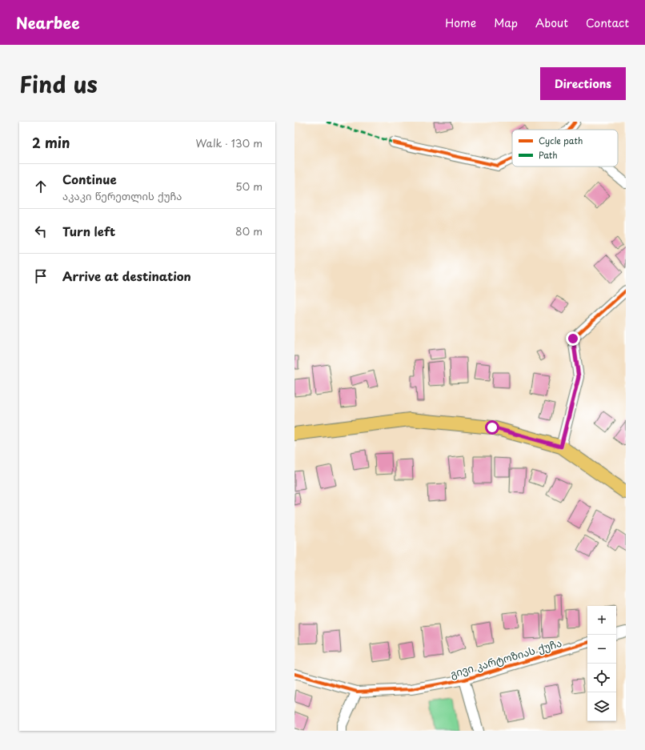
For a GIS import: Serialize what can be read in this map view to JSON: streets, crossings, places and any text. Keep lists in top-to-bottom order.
{
  "streets": {
    "street": ["გივი კარტოზიას ქუჩა"]
  },
  "legend": ["Cycle path", "Path"],
  "page": {
    "header": "Nearbee",
    "nav": [
      "Home",
      "Map",
      "About",
      "Contact"
    ],
    "title": "Find us",
    "buttons": "Directions",
    "heading": ["2 min", "Walk · 130 m"],
    "list": [
      ["Continue", "აკაკი წერეთლის ქუჩა", "50 m"],
      ["Turn left", "80 m"],
      "Arrive at destination"
    ],
    "map_buttons": ["+", "−"]
  }
}
